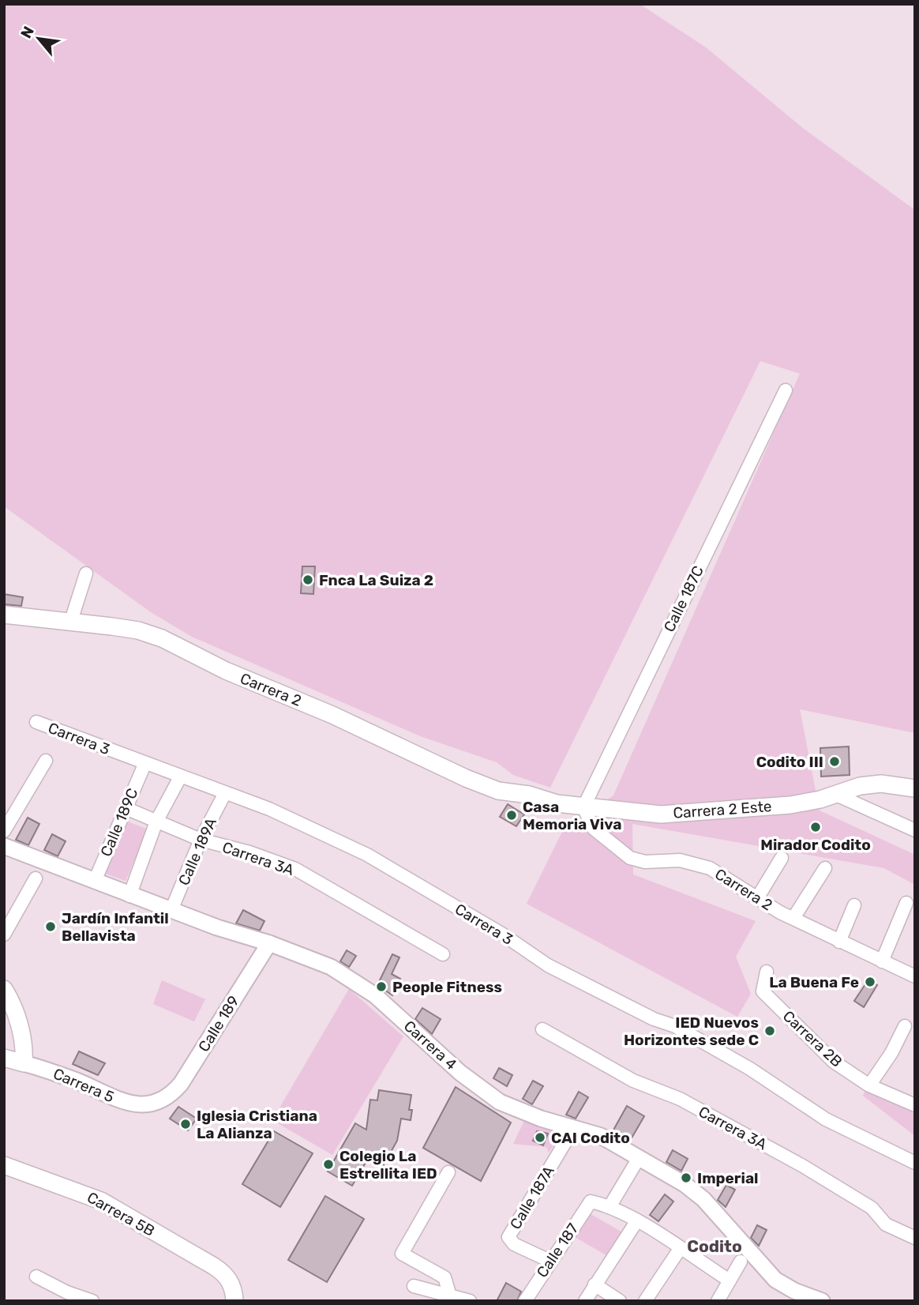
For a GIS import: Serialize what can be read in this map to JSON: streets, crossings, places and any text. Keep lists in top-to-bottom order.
{
  "streets": {
    "main road": [
      "Carrera 2",
      "Carrera 2 Este",
      "Carrera 5",
      "Carrera 5B"
    ],
    "street": [
      "Calle 187C",
      "Carrera 3",
      "Calle 189C",
      "Calle 189A",
      "Carrera 3A",
      "Calle 189",
      "Carrera 2B",
      "Carrera 4",
      "Calle 187A",
      "Calle 187"
    ]
  },
  "crossings": [
    ["Calle 187C", "Carrera 2"],
    ["Calle 187C", "Carrera 2 Este"],
    ["Carrera 2", "Carrera 2 Este"],
    ["Carrera 3", "Calle 189C"],
    ["Carrera 3", "Calle 189A"],
    ["Calle 189C", "Carrera 3A"],
    ["Calle 189C", "Carrera 4"],
    ["Calle 189A", "Carrera 3A"],
    ["Calle 189A", "Carrera 4"],
    ["Calle 189", "Carrera 4"],
    ["Calle 189", "Carrera 5"],
    ["Carrera 4", "Calle 187A"],
    ["Calle 187A", "Calle 187"]
  ],
  "districts": ["Codito"],
  "places": [
    "Fnca La Suiza 2",
    "Codito III",
    "Casa Memoria Viva",
    "Mirador Codito",
    "Jardín Infantil Bellavista",
    "La Buena Fe",
    "People Fitness",
    "IED Nuevos Horizontes sede C",
    "Iglesia Cristiana La Alianza",
    "CAI Codito",
    "Colegio La Estrellita IED",
    "Imperial"
  ],
  "north": "top left"
}
